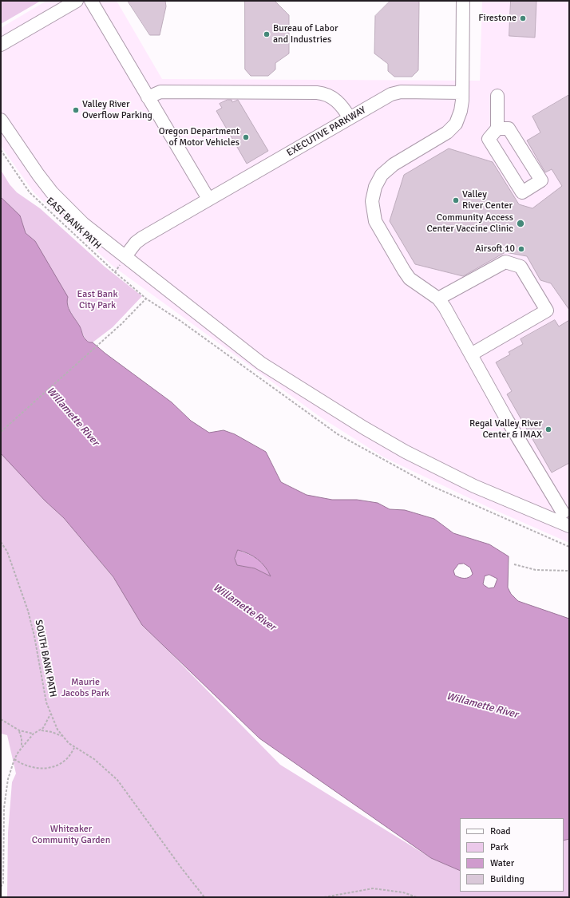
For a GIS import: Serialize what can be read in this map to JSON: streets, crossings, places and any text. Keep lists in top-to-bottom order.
{
  "streets": {
    "street": ["EXECUTIVE PARKWAY"],
    "path": ["EAST BANK PATH", "SOUTH BANK PATH"]
  },
  "water": ["Willamette River"],
  "parks": ["East Bank City Park", "Maurie Jacobs Park", "Whiteaker Community Garden"],
  "places": [
    "Firestone",
    "Bureau of Labor and Industries",
    "Valley River Overflow Parking",
    "Oregon Department of Motor Vehicles",
    "Valley River Center",
    "Community Access Center Vaccine Clinic",
    "Airsoft 10",
    "Regal Valley River Center & IMAX"
  ],
  "legend": [
    "Road",
    "Park",
    "Water",
    "Building"
  ]
}
